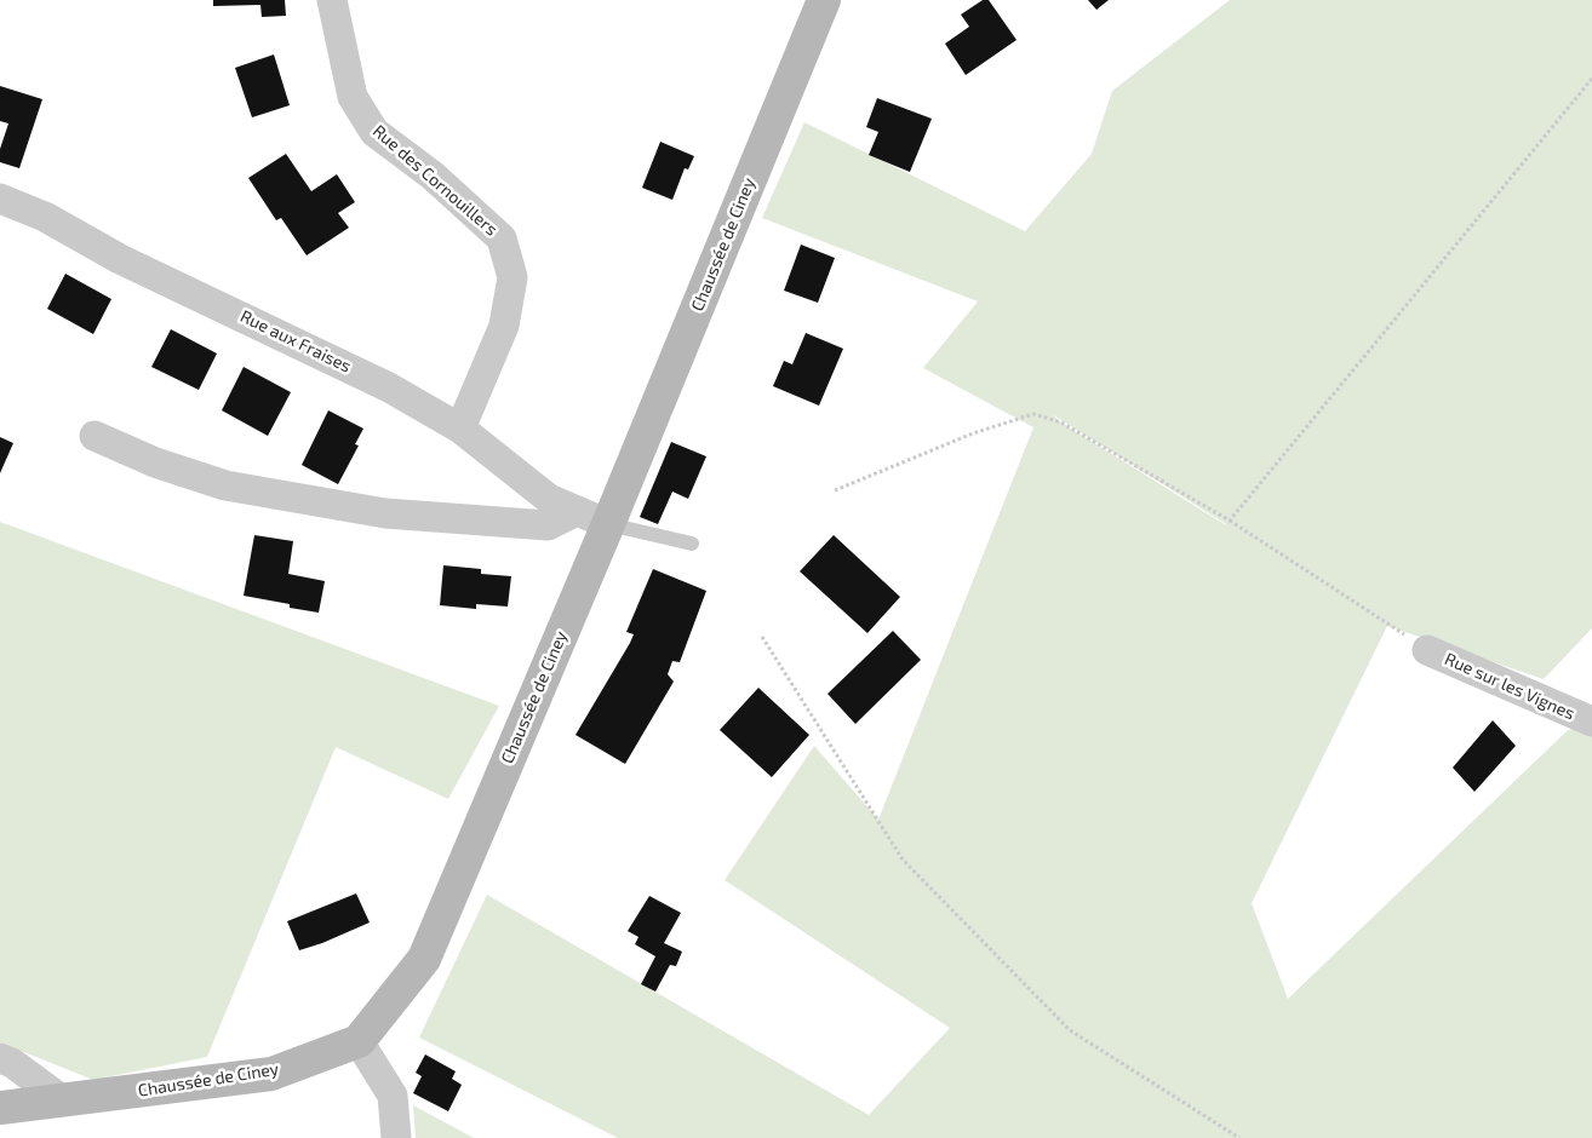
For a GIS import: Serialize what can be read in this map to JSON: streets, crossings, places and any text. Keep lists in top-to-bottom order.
{
  "streets": {
    "main road": ["Chaussée de Ciney"],
    "street": ["Rue des Cornouillers", "Rue aux Fraises", "Rue sur les Vignes"]
  },
  "crossings": [
    ["Rue des Cornouillers", "Rue aux Fraises"],
    ["Chaussée de Ciney", "Rue aux Fraises"]
  ]
}
